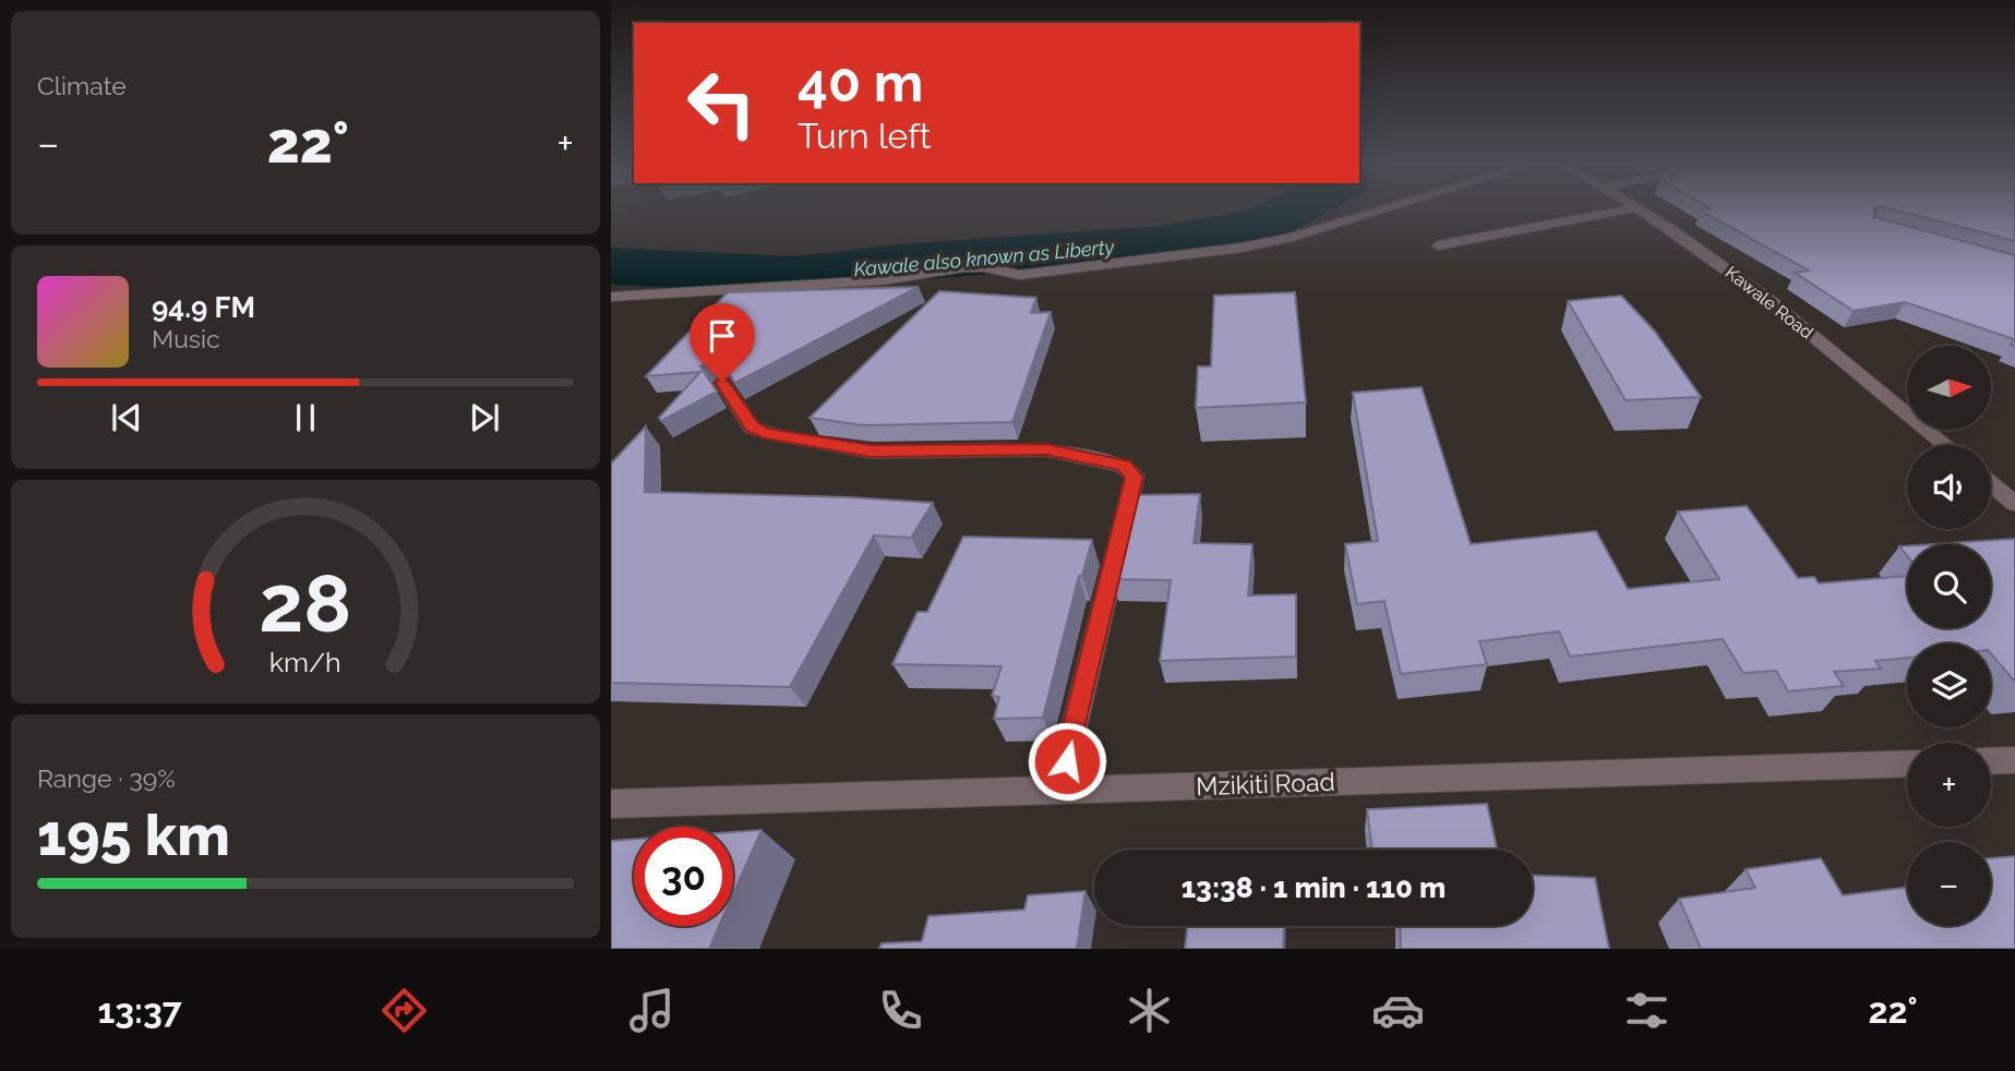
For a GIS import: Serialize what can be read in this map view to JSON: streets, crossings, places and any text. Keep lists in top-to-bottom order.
{
  "streets": {
    "street": ["Kawale Road", "Mzikiti Road"]
  },
  "water": ["Kawale also known as Liberty"],
  "north": "right",
  "page": {
    "tile": [
      "Climate",
      ["Range · 39%", "195 km"]
    ],
    "turn": ["40 m", "Turn left"],
    "heat": ["−", "22°", "+"],
    "song": ["94.9 FM", "Music"],
    "map_buttons": ["+", "−"],
    "limit": "30",
    "trip": "13:38 · 1 min · 110 m",
    "tabs": ["13:37", "22°"],
    "gauge": ["28", "km/h"]
  }
}
